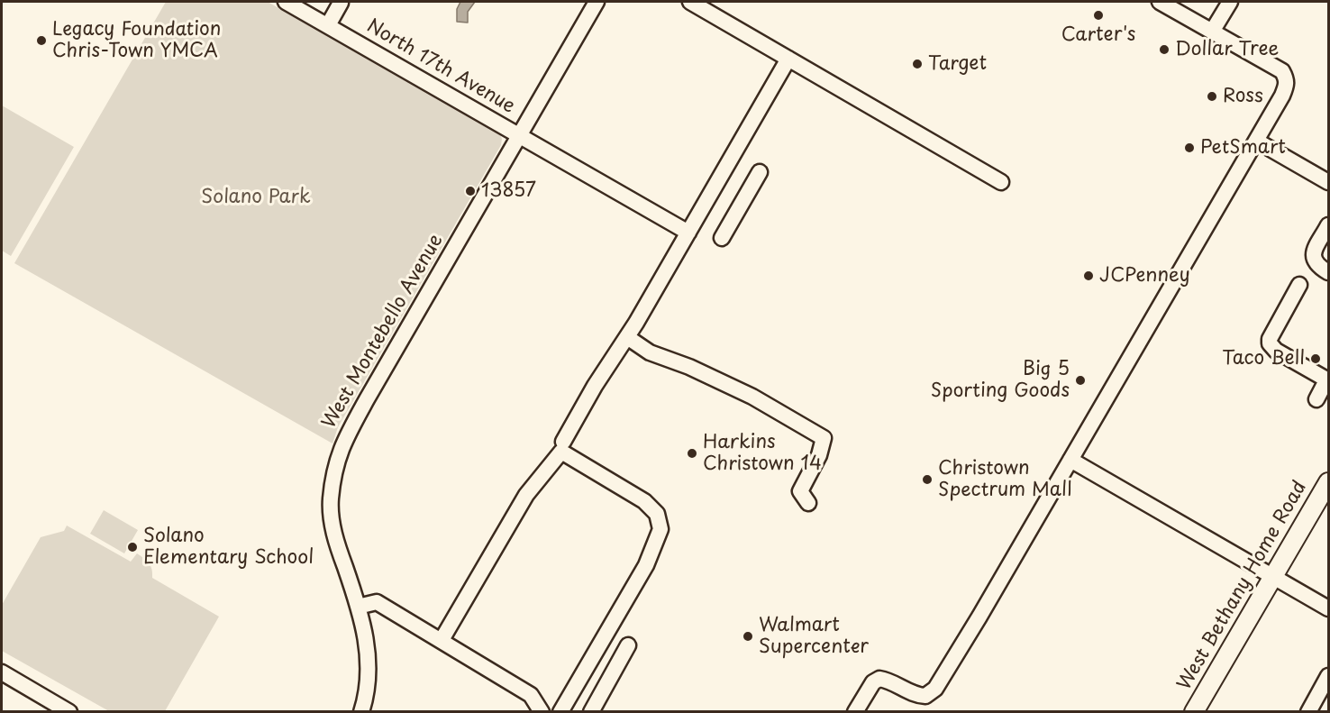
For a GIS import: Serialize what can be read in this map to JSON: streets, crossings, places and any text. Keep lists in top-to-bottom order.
{
  "streets": {
    "main road": ["West Bethany Home Road"],
    "street": ["North 17th Avenue", "West Montebello Avenue"]
  },
  "crossings": [
    ["North 17th Avenue", "West Montebello Avenue"]
  ],
  "parks": ["Solano Park"],
  "places": [
    "Carter's",
    "Legacy Foundation Chris-Town YMCA",
    "Dollar Tree",
    "Target",
    "Ross",
    "PetSmart",
    "13857",
    "JCPenney",
    "Taco Bell",
    "Big 5 Sporting Goods",
    "Harkins Christown 14",
    "Christown Spectrum Mall",
    "Solano Elementary School",
    "Walmart Supercenter"
  ]
}
